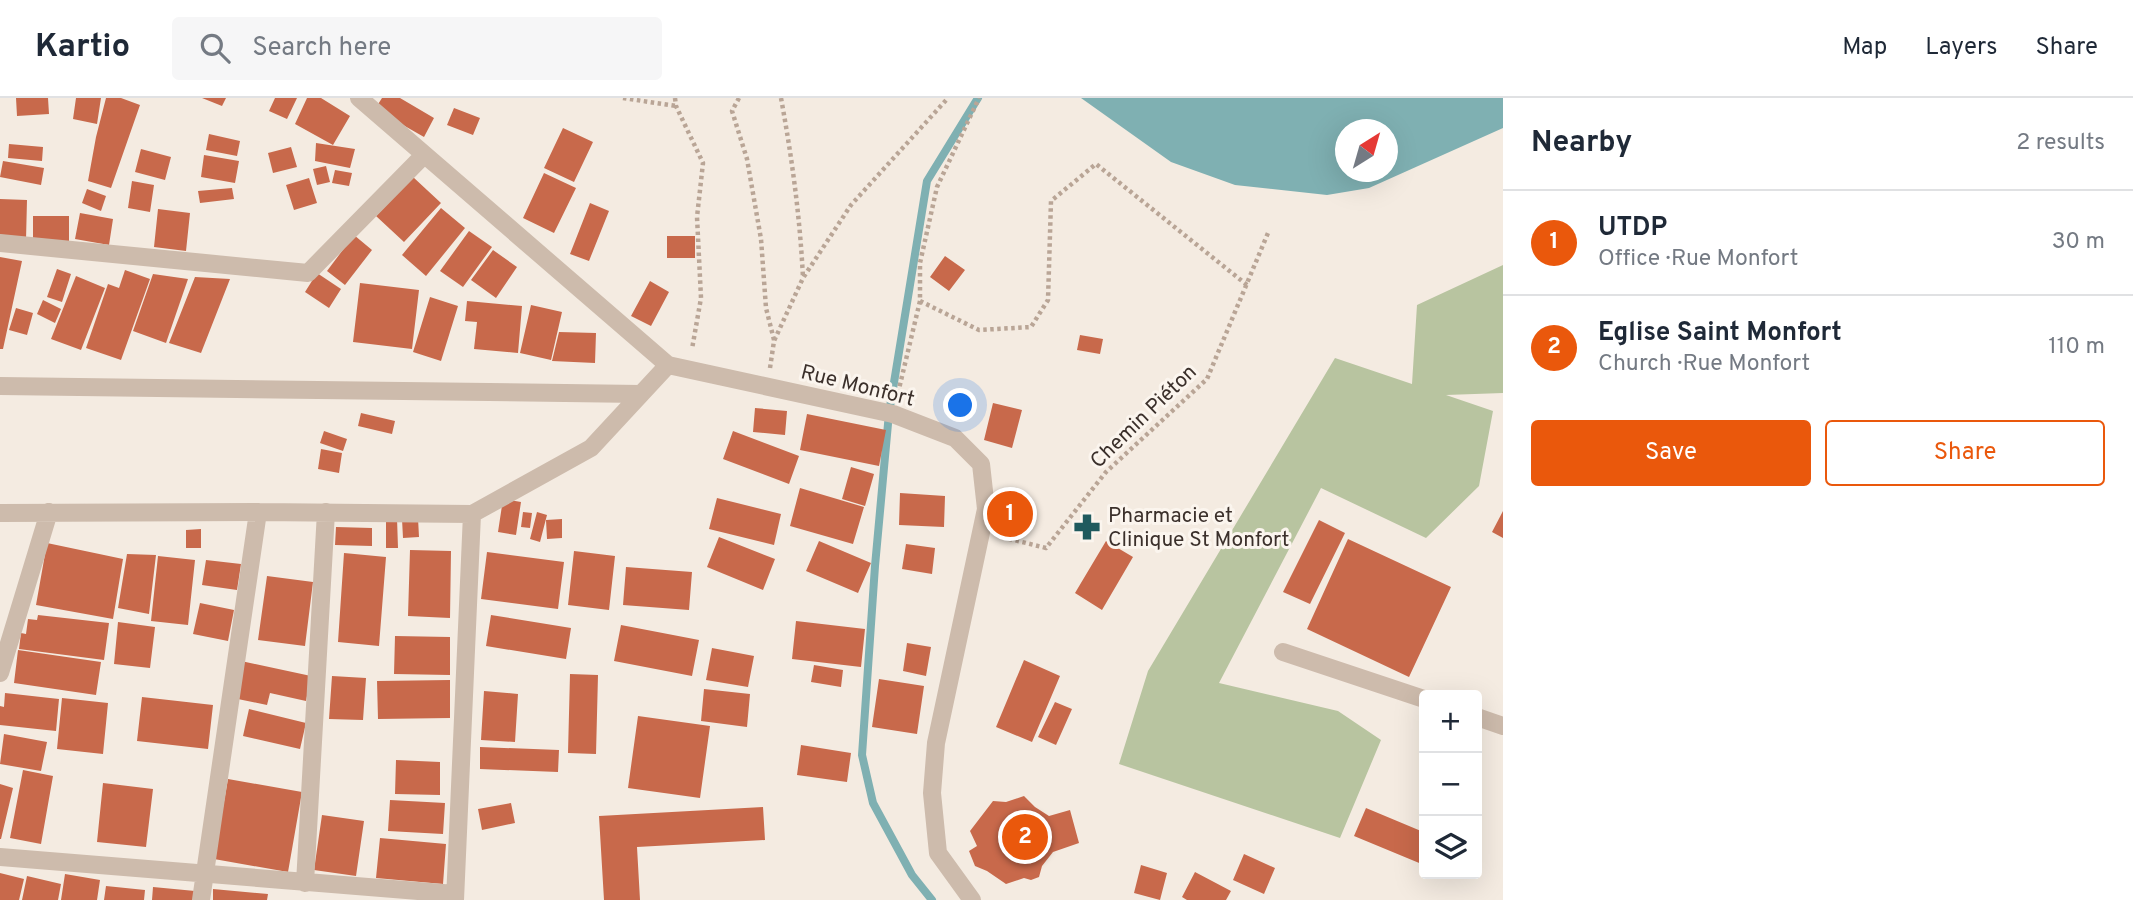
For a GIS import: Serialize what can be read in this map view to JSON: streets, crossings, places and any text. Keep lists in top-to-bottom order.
{
  "streets": {
    "street": ["Rue Monfort"],
    "path": ["Chemin Piéton"]
  },
  "crossings": [
    ["Rue Monfort", "Chemin Piéton"]
  ],
  "places": {
    "pharmacy": ["Pharmacie et Clinique St Monfort"]
  },
  "north": "top right",
  "page": {
    "header": "Kartio",
    "search": "Search here",
    "nav": ["Map", "Layers", "Share"],
    "heading": ["Nearby", "2 results"],
    "list": [
      {
        "mark": "1",
        "name": "UTDP",
        "note": "Office · Rue Monfort",
        "value": "30 m"
      },
      {
        "mark": "2",
        "name": "Eglise Saint Monfort",
        "note": "Church · Rue Monfort",
        "value": "110 m"
      }
    ],
    "buttons": ["Save", "Share"],
    "pins": ["1", "2"],
    "map_buttons": ["+", "−"]
  }
}
